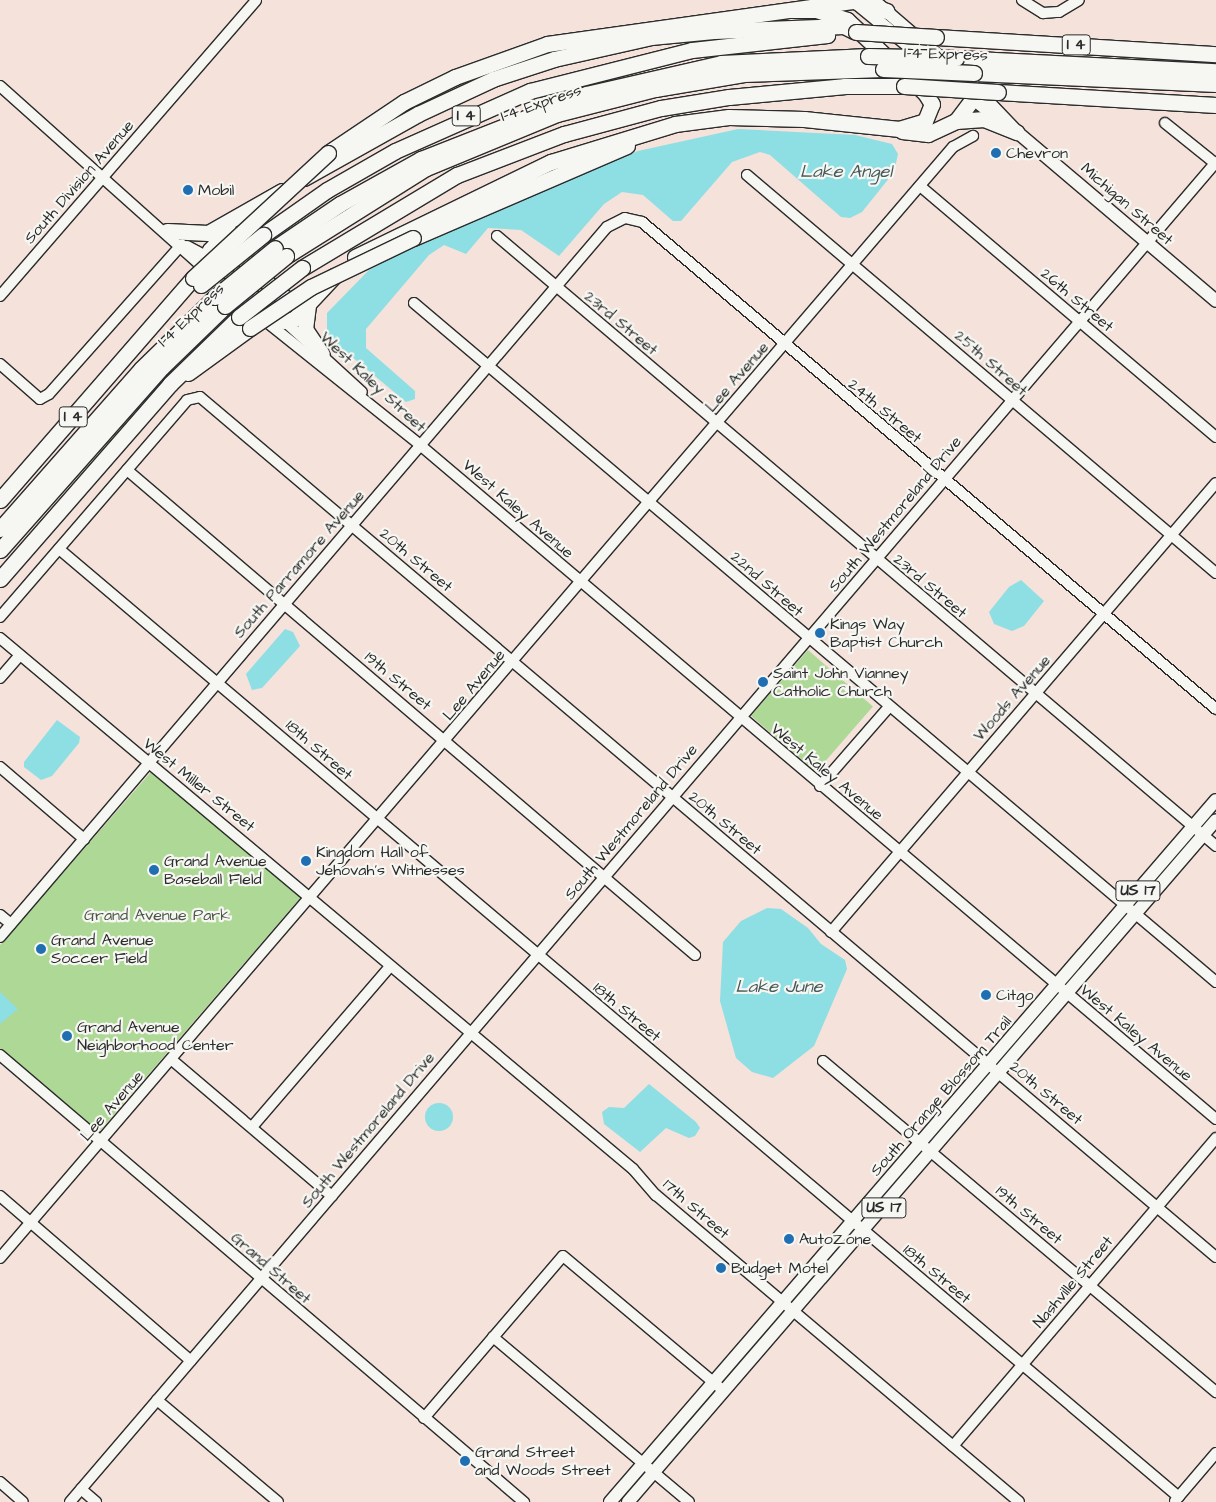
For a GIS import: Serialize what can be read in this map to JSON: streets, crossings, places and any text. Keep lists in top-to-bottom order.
{
  "streets": {
    "highway": ["I 4", "I-4 Express"],
    "main road": ["Michigan Street", "US 17", "South Orange Blossom Trail"],
    "street": [
      "South Division Avenue",
      "26th Street",
      "23rd Street",
      "25th Street",
      "Lee Avenue",
      "West Kaley Street",
      "24th Street",
      "West Kaley Avenue",
      "South Westmoreland Drive",
      "20th Street",
      "South Parramore Avenue",
      "22nd Street",
      "19th Street",
      "Woods Avenue",
      "18th Street",
      "West Miller Street",
      "17th Street",
      "Grand Street",
      "Nashville Street"
    ]
  },
  "crossings": [
    ["I 4", "West Kaley Street"],
    ["I-4 Express", "Michigan Street"],
    ["South Division Avenue", "West Kaley Street"],
    ["Michigan Street", "South Westmoreland Drive"],
    ["26th Street", "Lee Avenue"],
    ["26th Street", "South Westmoreland Drive"],
    ["23rd Street", "Lee Avenue"],
    ["23rd Street", "South Westmoreland Drive"],
    ["23rd Street", "South Parramore Avenue"],
    ["23rd Street", "Woods Avenue"],
    ["23rd Street", "South Orange Blossom Trail"],
    ["25th Street", "Lee Avenue"],
    ["25th Street", "South Westmoreland Drive"],
    ["25th Street", "Woods Avenue"],
    ["Lee Avenue", "24th Street"],
    ["Lee Avenue", "West Kaley Avenue"],
    ["Lee Avenue", "20th Street"],
    ["Lee Avenue", "22nd Street"],
    ["Lee Avenue", "19th Street"],
    ["Lee Avenue", "18th Street"],
    ["Lee Avenue", "West Miller Street"],
    ["Lee Avenue", "Grand Street"],
    ["West Kaley Street", "West Kaley Avenue"],
    ["West Kaley Street", "South Parramore Avenue"],
    ["24th Street", "South Westmoreland Drive"],
    ["24th Street", "South Parramore Avenue"],
    ["24th Street", "Woods Avenue"],
    ["West Kaley Avenue", "South Westmoreland Drive"],
    ["West Kaley Avenue", "South Parramore Avenue"],
    ["West Kaley Avenue", "Woods Avenue"],
    ["West Kaley Avenue", "South Orange Blossom Trail"],
    ["South Westmoreland Drive", "20th Street"],
    ["South Westmoreland Drive", "22nd Street"],
    ["South Westmoreland Drive", "19th Street"],
    ["South Westmoreland Drive", "18th Street"],
    ["South Westmoreland Drive", "West Miller Street"],
    ["South Westmoreland Drive", "17th Street"],
    ["South Westmoreland Drive", "Grand Street"],
    ["20th Street", "South Parramore Avenue"],
    ["20th Street", "19th Street"],
    ["20th Street", "Woods Avenue"],
    ["20th Street", "South Orange Blossom Trail"],
    ["20th Street", "Nashville Street"],
    ["South Parramore Avenue", "22nd Street"],
    ["South Parramore Avenue", "19th Street"],
    ["South Parramore Avenue", "18th Street"],
    ["South Parramore Avenue", "West Miller Street"],
    ["22nd Street", "Woods Avenue"],
    ["22nd Street", "South Orange Blossom Trail"],
    ["19th Street", "South Orange Blossom Trail"],
    ["19th Street", "Nashville Street"],
    ["18th Street", "South Orange Blossom Trail"],
    ["18th Street", "Nashville Street"],
    ["West Miller Street", "17th Street"],
    ["South Orange Blossom Trail", "17th Street"],
    ["17th Street", "Nashville Street"]
  ],
  "water": ["Lake Angel", "Lake June"],
  "parks": ["Grand Avenue Park"],
  "places": [
    "Chevron",
    "Mobil",
    "Kings Way Baptist Church",
    "Saint John Vianney Catholic Church",
    "Kingdom Hall of Jehovah's Witnesses",
    "Grand Avenue Baseball FIeld",
    "Grand Avenue Soccer Field",
    "Citgo",
    "Grand Avenue Neighborhood Center",
    "AutoZone",
    "Budget Motel",
    "Grand Street and Woods Street"
  ]
}
